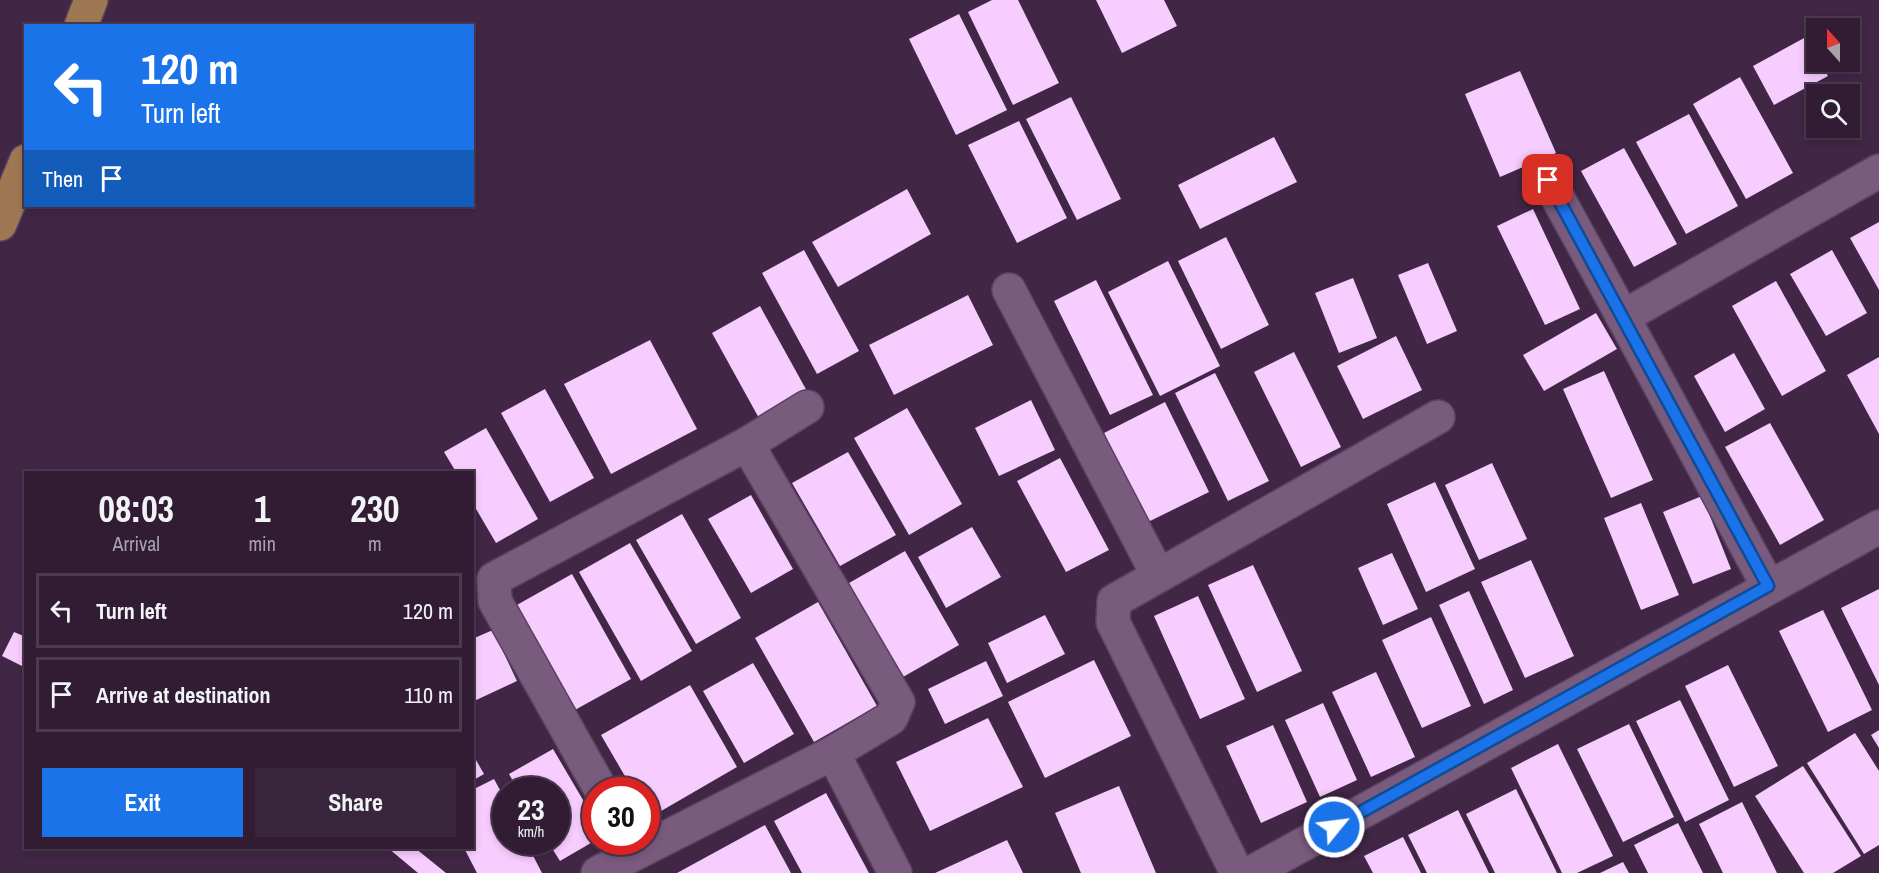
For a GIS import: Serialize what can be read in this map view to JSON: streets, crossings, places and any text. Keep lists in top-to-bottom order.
{
  "north": "top",
  "page": {
    "turn": ["120 m", "Turn left"],
    "then": "Then",
    "eta": [
      "08:03",
      "Arrival",
      "1",
      "min",
      "230",
      "m"
    ],
    "list": [
      {
        "name": "Turn left",
        "value": "120 m"
      },
      {
        "name": "Arrive at destination",
        "value": "110 m"
      }
    ],
    "buttons": ["Exit", "Share"],
    "speed": "23 km/h",
    "limit": "30"
  }
}
